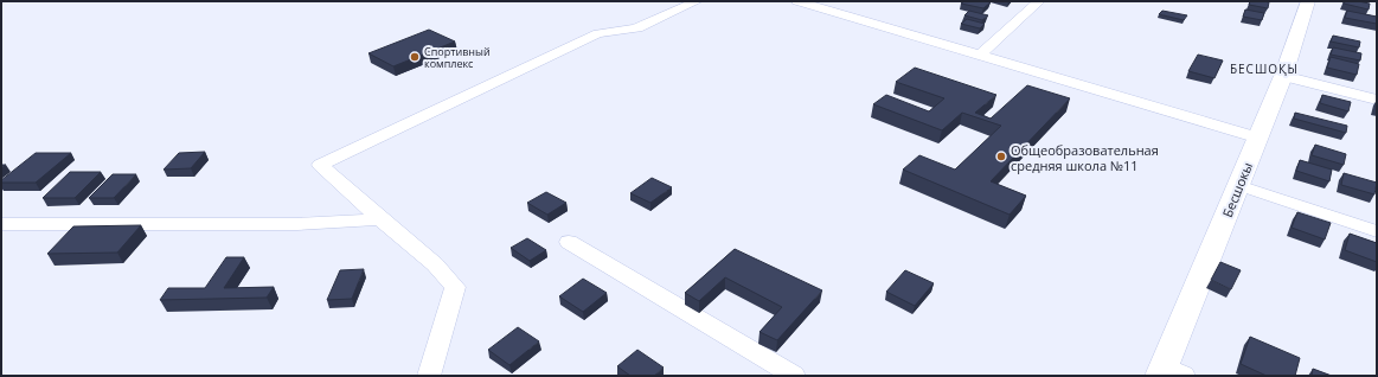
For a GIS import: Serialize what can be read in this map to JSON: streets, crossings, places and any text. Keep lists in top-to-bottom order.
{
  "streets": {
    "street": ["Бесшокы"]
  },
  "districts": ["БЕСШОҚЫ"],
  "places": ["Спортивный комплекс", "Общеобразовательная средняя школа №11"]
}
